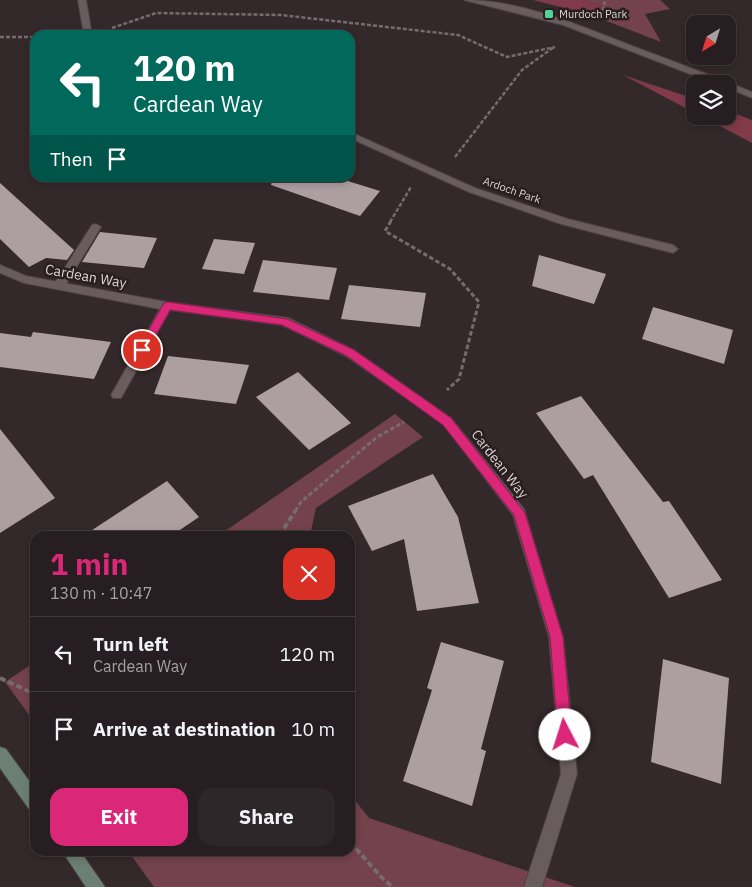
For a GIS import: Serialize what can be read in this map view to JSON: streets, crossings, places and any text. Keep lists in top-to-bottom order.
{
  "streets": {
    "street": ["Ardoch Park", "Cardean Way"]
  },
  "places": {
    "transit": ["Murdoch Park"]
  },
  "north": "bottom left",
  "page": {
    "turn": ["120 m", "Cardean Way"],
    "then": "Then",
    "heading": ["1 min", "130 m · 10:47"],
    "list": [
      {
        "name": "Turn left",
        "note": "Cardean Way",
        "value": "120 m"
      },
      {
        "name": "Arrive at destination",
        "value": "10 m"
      }
    ],
    "buttons": ["Exit", "Share"]
  }
}
